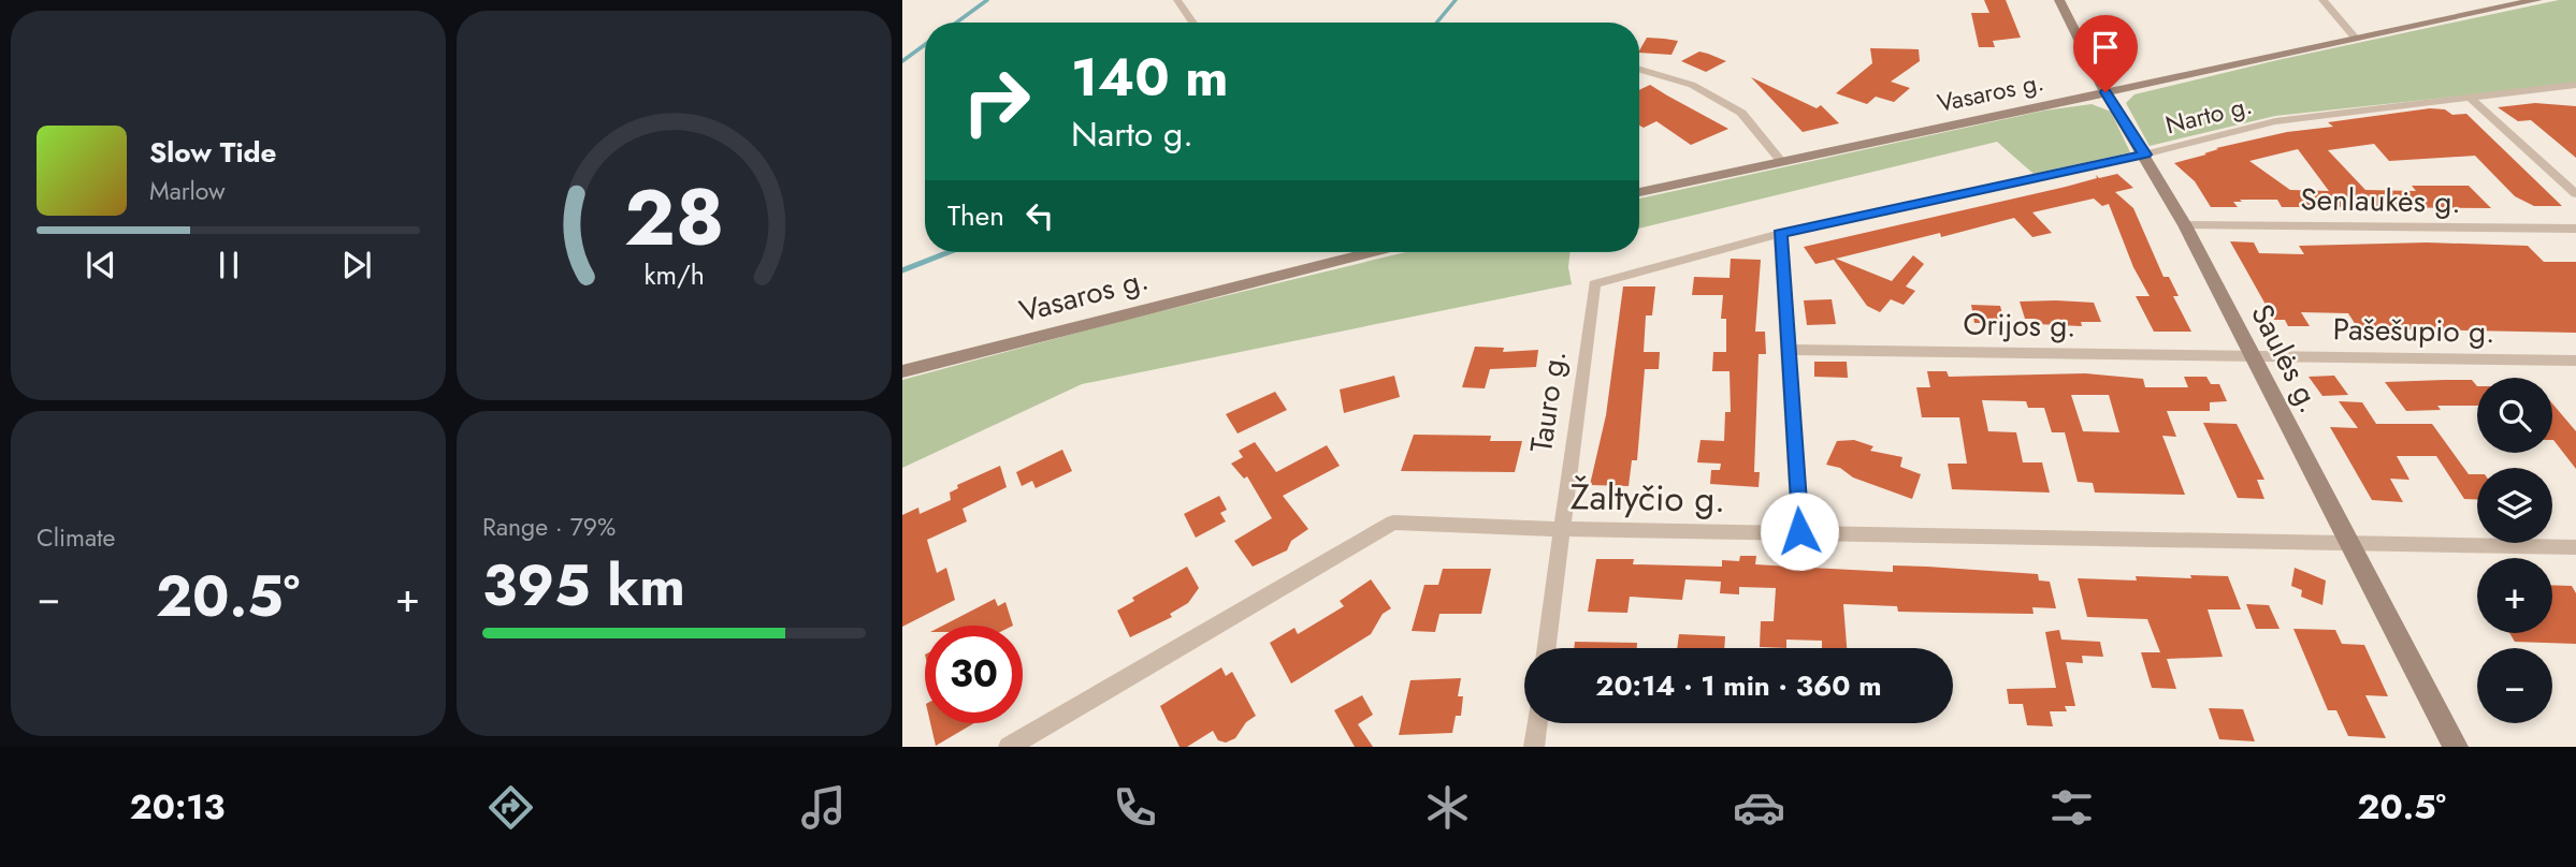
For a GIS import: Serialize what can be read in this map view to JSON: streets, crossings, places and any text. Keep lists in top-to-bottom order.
{
  "streets": {
    "main road": ["Vasaros g.", "Saulės g."],
    "street": [
      "Narto g.",
      "Senlaukės g.",
      "Orijos g.",
      "Pašešupio g.",
      "Tauro g.",
      "Žaltyčio g."
    ]
  },
  "crossings": [
    ["Vasaros g.", "Saulės g."],
    ["Narto g.", "Saulės g."],
    ["Narto g.", "Tauro g."],
    ["Senlaukės g.", "Saulės g."],
    ["Orijos g.", "Pašešupio g."],
    ["Orijos g.", "Saulės g."],
    ["Pašešupio g.", "Saulės g."],
    ["Saulės g.", "Žaltyčio g."],
    ["Tauro g.", "Žaltyčio g."]
  ],
  "page": {
    "turn": ["140 m", "Narto g."],
    "song": ["Slow Tide", "Marlow"],
    "then": "Then",
    "map_buttons": ["+", "−"],
    "tile": [
      "Climate",
      ["Range · 79%", "395 km"]
    ],
    "heat": ["−", "20.5°", "+"],
    "limit": "30",
    "trip": "20:14 · 1 min · 360 m",
    "tabs": ["20:13", "20.5°"],
    "gauge": ["28", "km/h"]
  }
}
